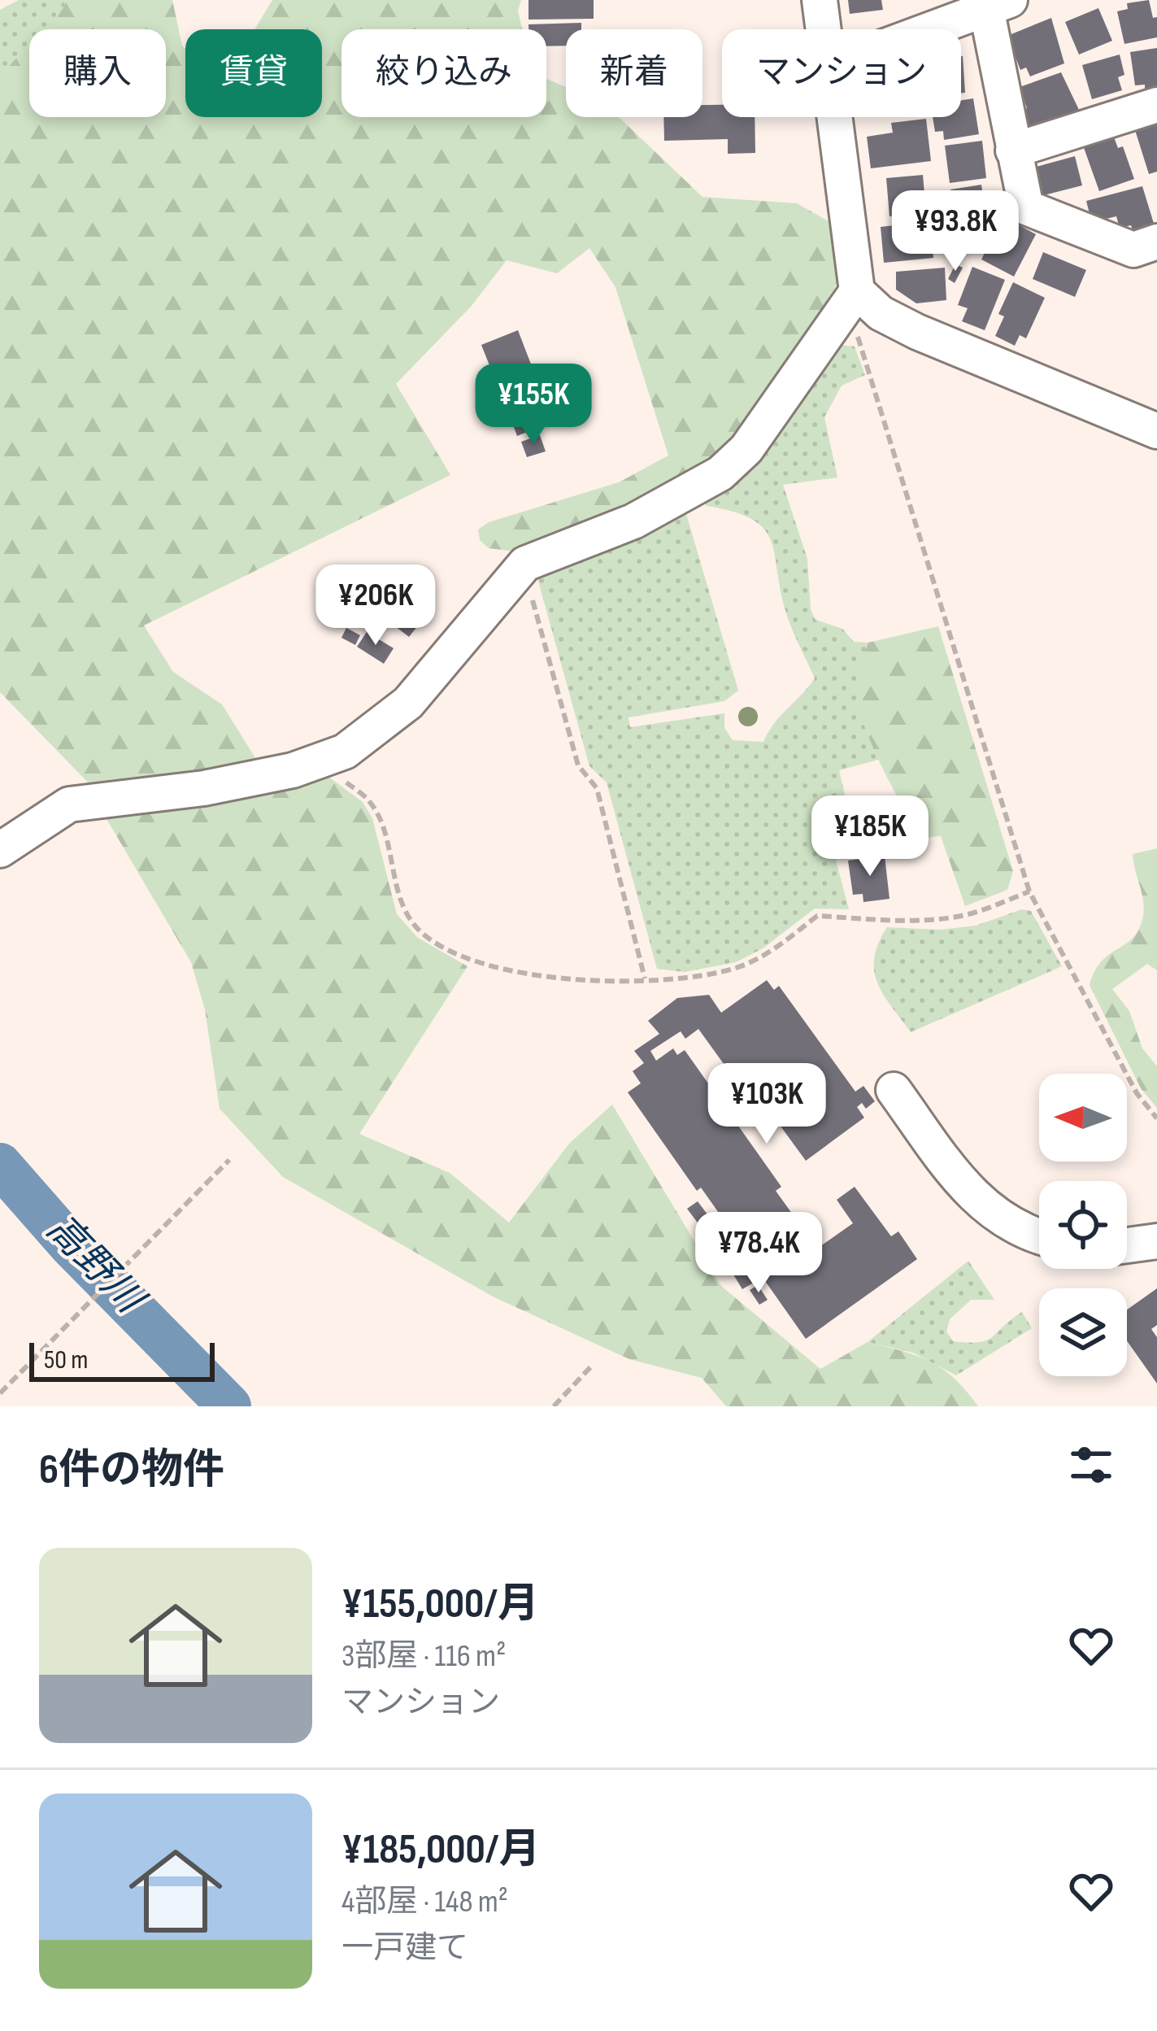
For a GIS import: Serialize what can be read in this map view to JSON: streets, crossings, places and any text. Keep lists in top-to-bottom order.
{
  "water": ["高野川"],
  "scale_bar": "50 m",
  "north": "left",
  "page": {
    "chip": [
      "購入",
      "賃貸",
      "絞り込み",
      "新着",
      "マンション"
    ],
    "price": [
      "¥93.8K",
      "¥155K",
      "¥206K",
      "¥185K",
      "¥103K",
      "¥78.4K"
    ],
    "scale": "50 m",
    "heading": "6件の物件",
    "list": [
      {
        "name": "¥155,000/月",
        "note": "3部屋 · 116 m² · マンション"
      },
      {
        "name": "¥185,000/月",
        "note": "4部屋 · 148 m² · 一戸建て"
      }
    ]
  }
}
